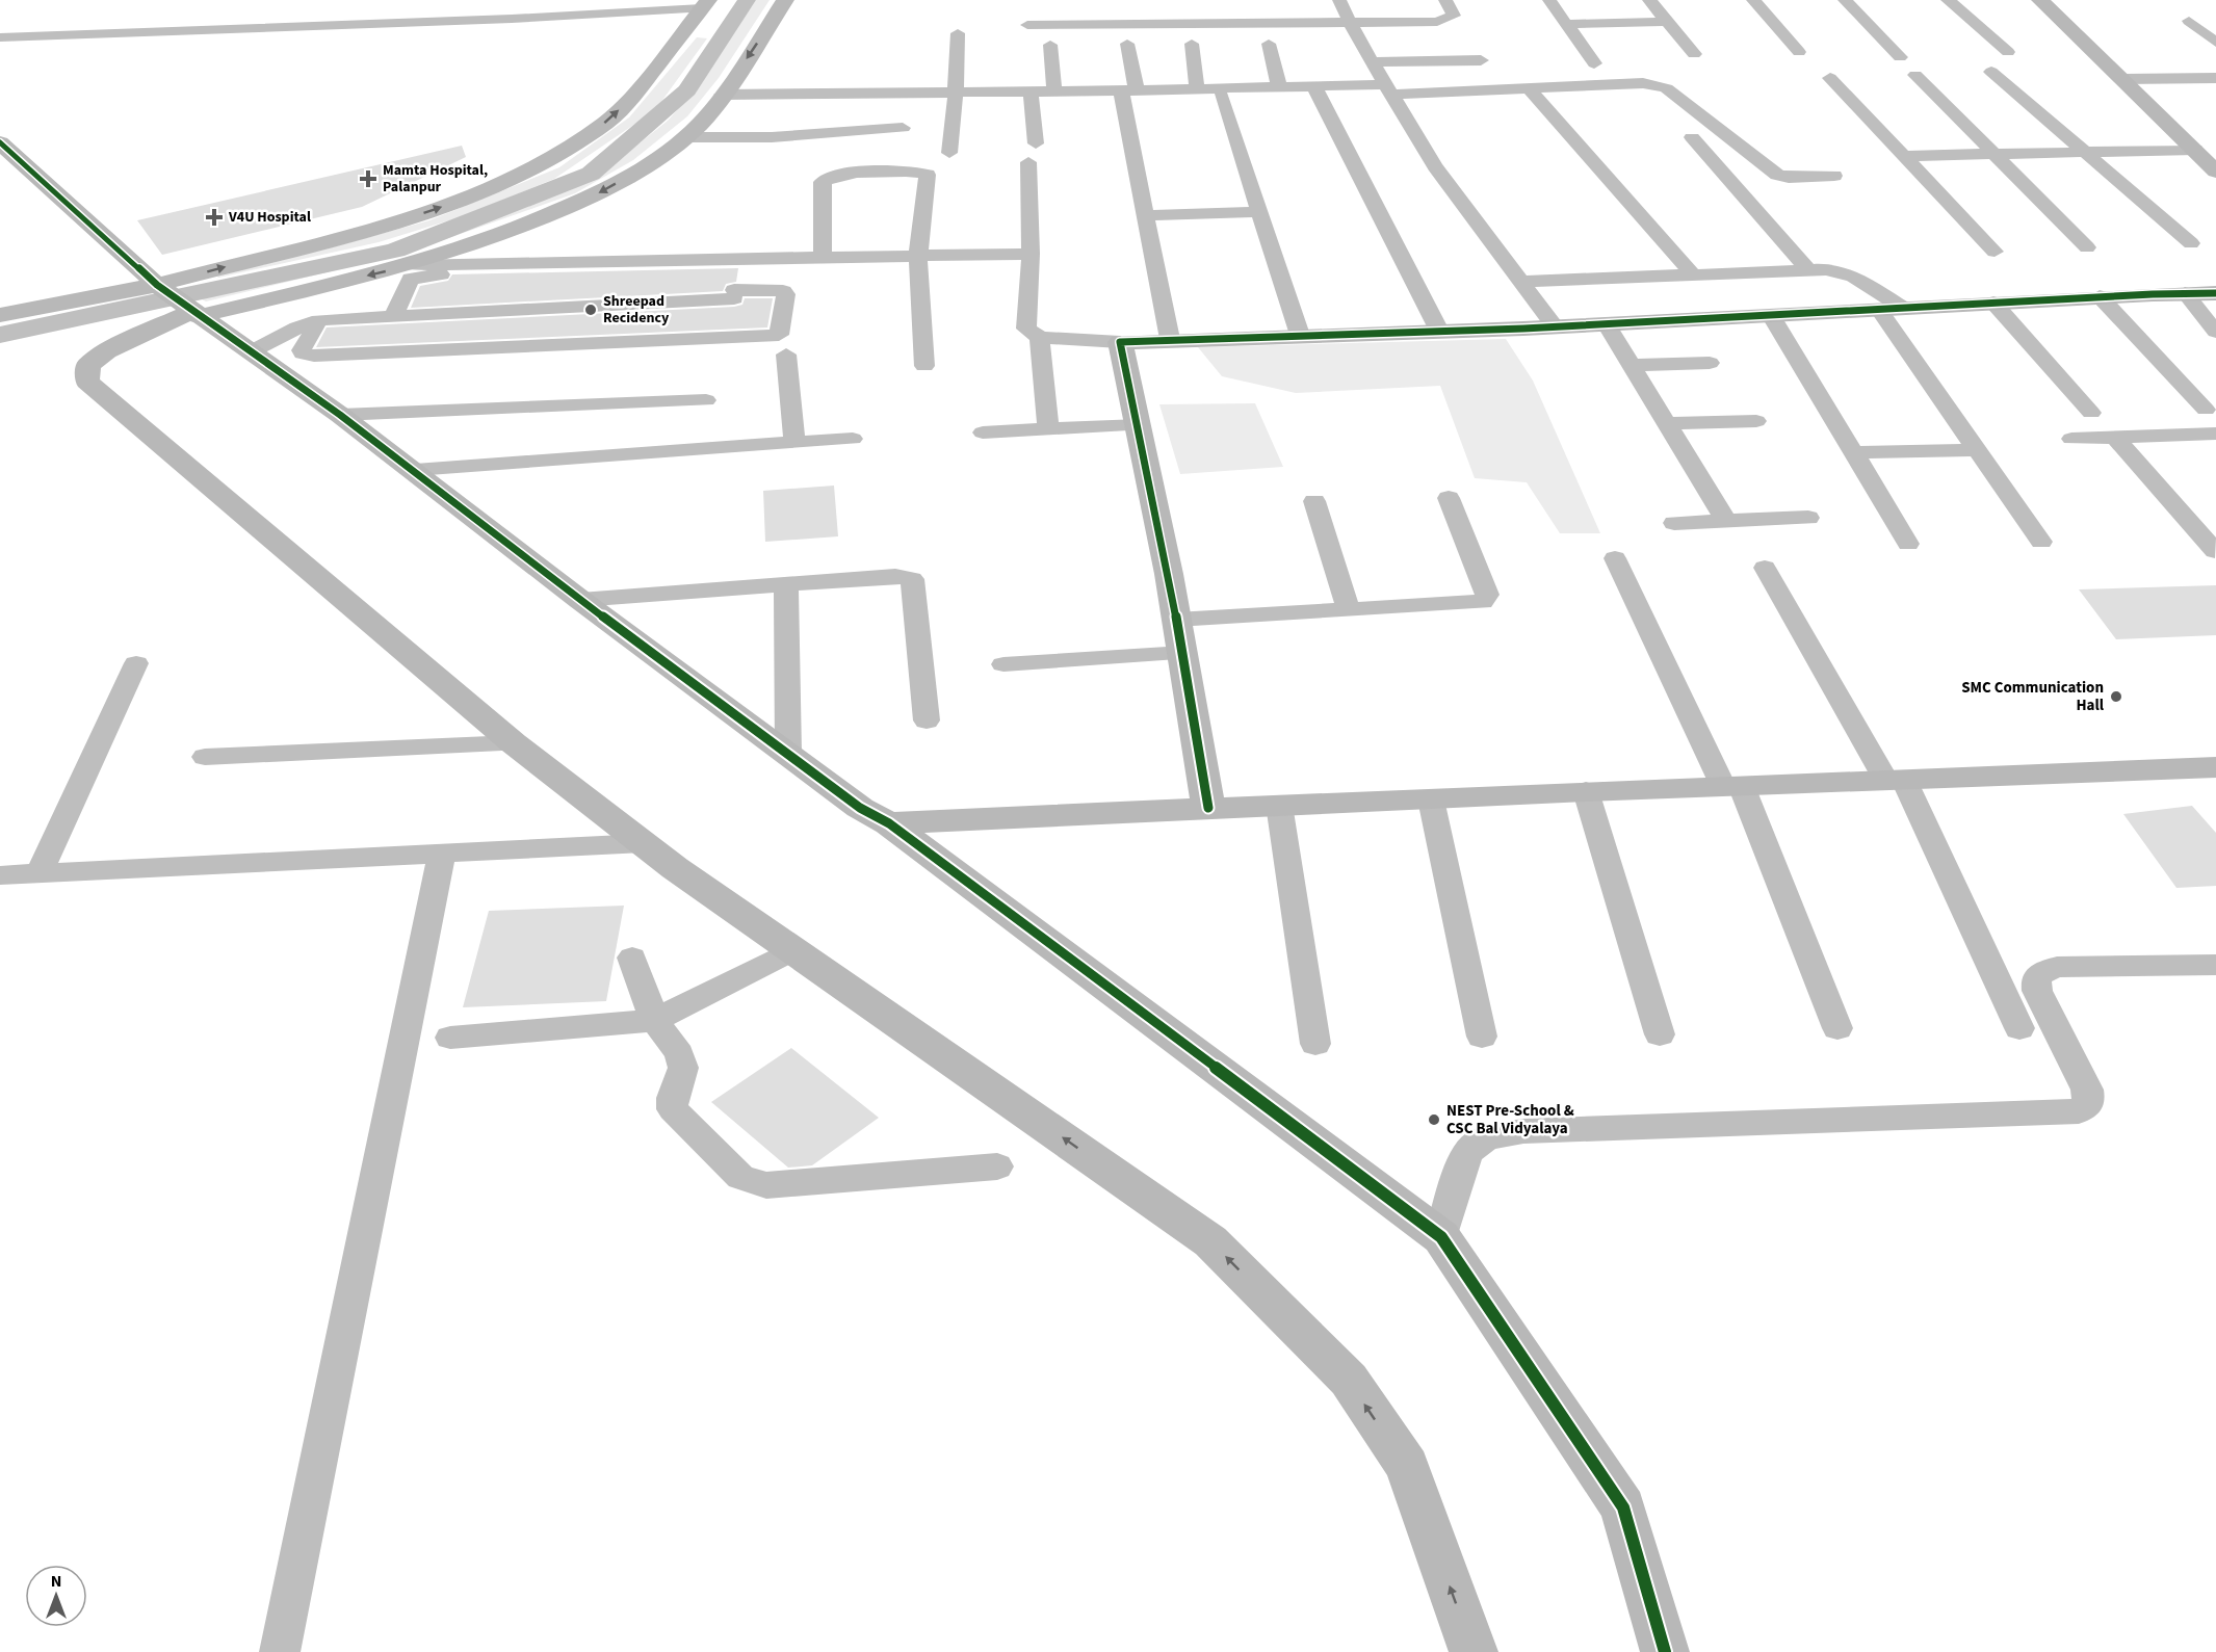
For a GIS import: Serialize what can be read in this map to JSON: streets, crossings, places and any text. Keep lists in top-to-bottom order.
{
  "places": {
    "health": ["Mamta Hospital, Palanpur", "V4U Hospital"],
    "other": ["Shreepad Recidency", "SMC Communication Hall", "NEST Pre-School & CSC Bal Vidyalaya"]
  },
  "north": "top"
}
